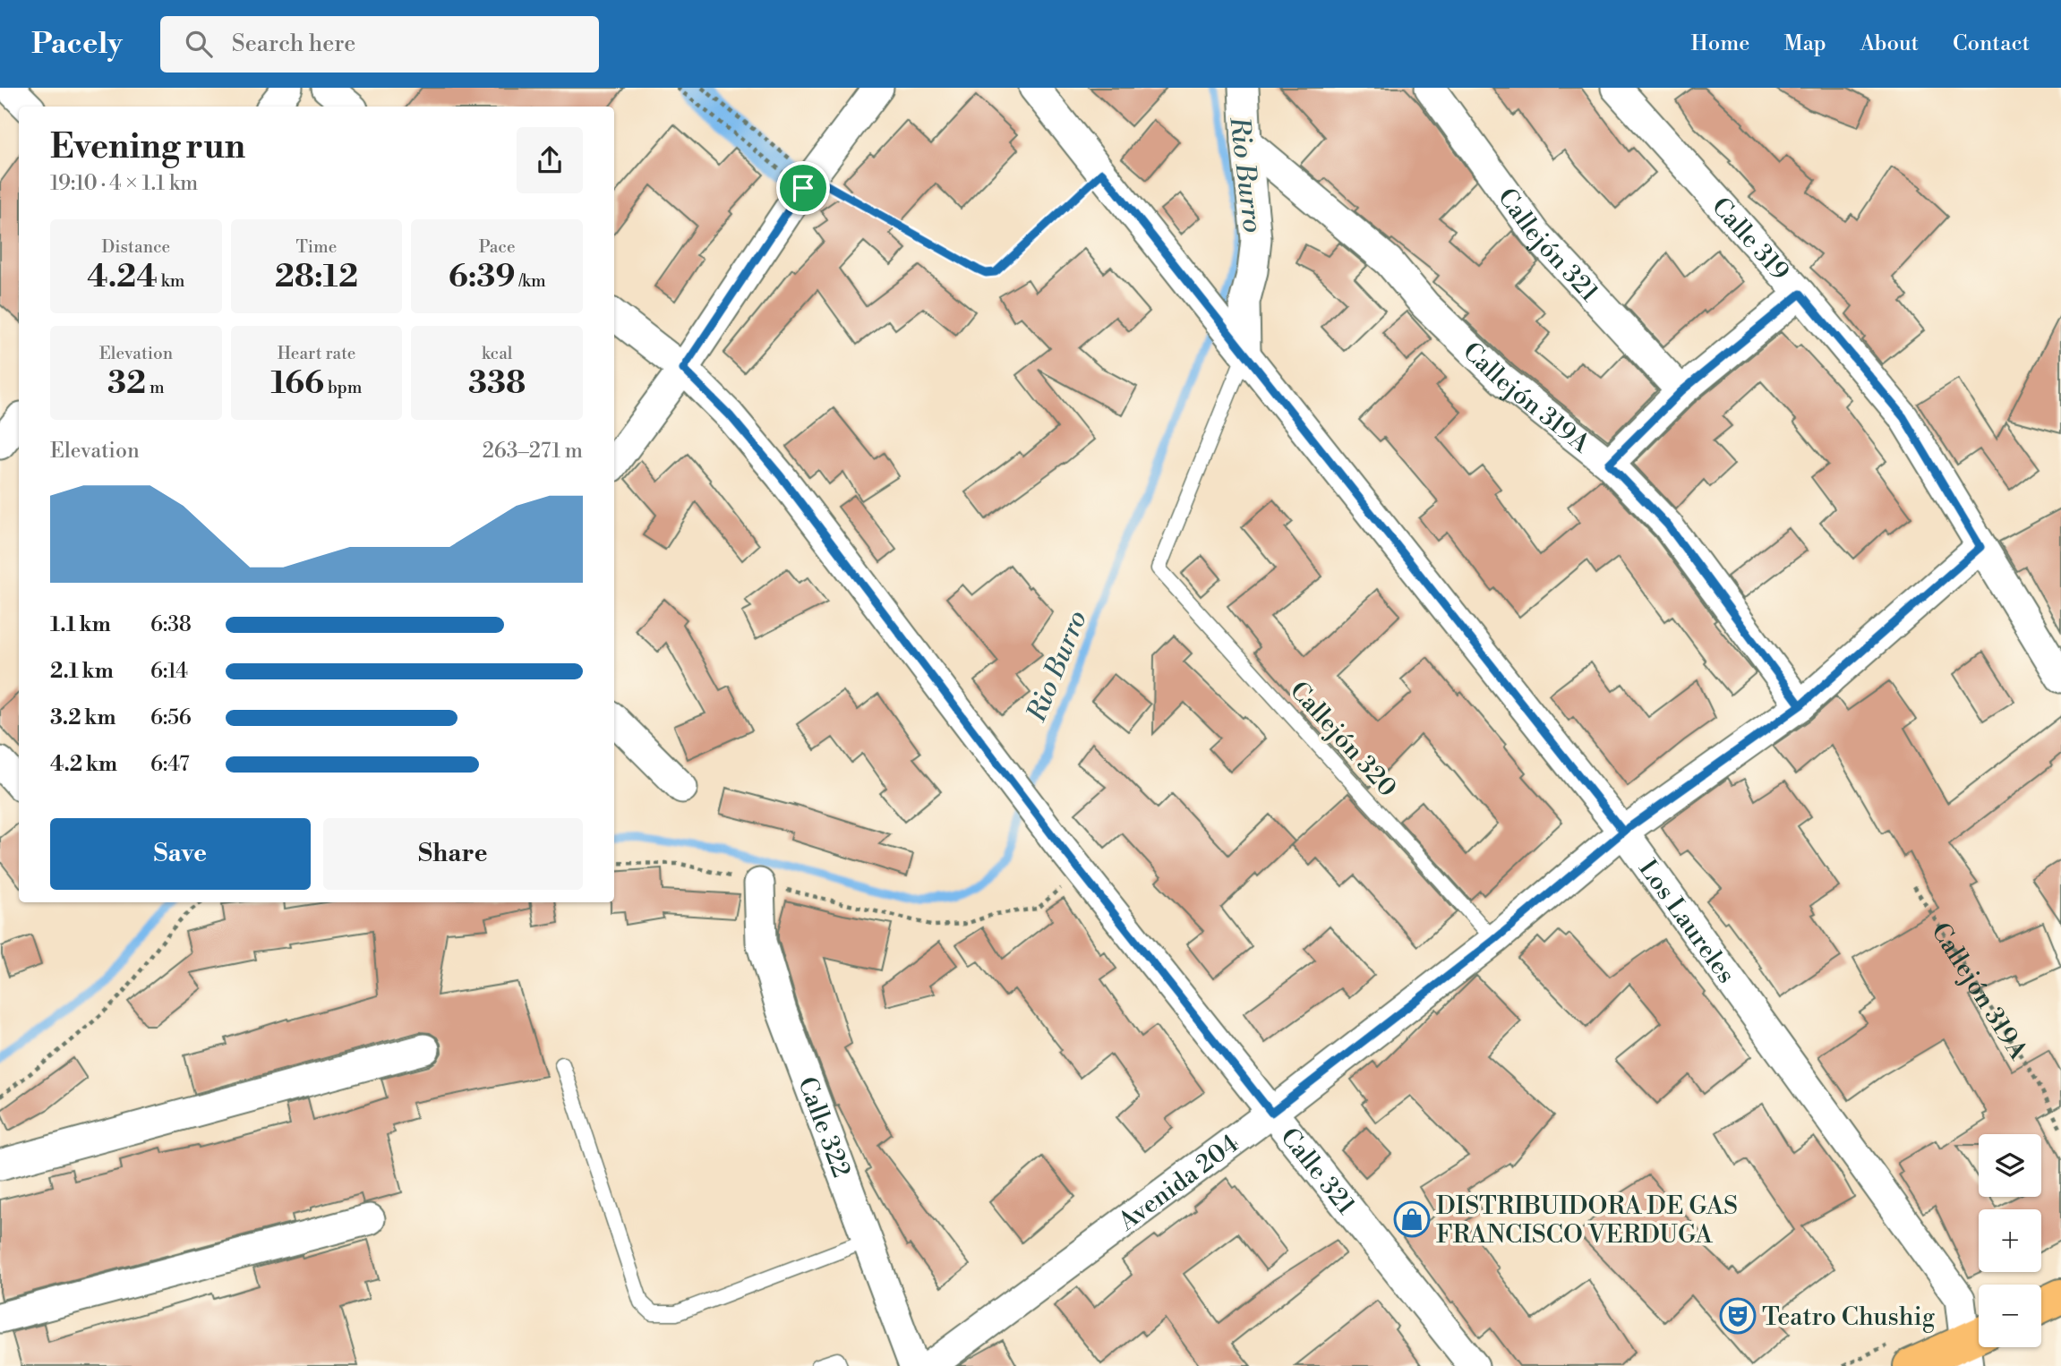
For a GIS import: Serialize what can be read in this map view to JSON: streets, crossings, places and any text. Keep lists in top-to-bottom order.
{
  "streets": {
    "street": [
      "Calle 319",
      "Callejón 321",
      "Callejón 319A",
      "Los Laureles",
      "Calle 322",
      "Calle 321",
      "Avenida 204"
    ],
    "lane": ["Callejón 320"]
  },
  "crossings": [
    ["Calle 319", "Avenida 204"],
    ["Callejón 319A", "Avenida 204"],
    ["Callejón 320", "Los Laureles"],
    ["Callejón 320", "Avenida 204"],
    ["Los Laureles", "Avenida 204"],
    ["Calle 321", "Avenida 204"]
  ],
  "water": ["Rio Burro"],
  "places": {
    "shop": ["DISTRIBUIDORA DE GAS FRANCISCO VERDUGA"],
    "theatre": ["Teatro Chushig"]
  },
  "page": {
    "header": "Pacely",
    "search": "Search here",
    "nav": [
      "Home",
      "Map",
      "About",
      "Contact"
    ],
    "heading": ["Evening run", "19:10 · 4 × 1.1 km"],
    "stats": [
      ["Distance", "4.24 km"],
      ["Time", "28:12"],
      ["Pace", "6:39 /km"],
      ["Elevation", "32 m"],
      ["Heart rate", "166 bpm"],
      ["kcal", "338"]
    ],
    "chart": ["Elevation", "263–271 m"],
    "list": [
      {
        "name": "1.1 km",
        "note": "6:38"
      },
      {
        "name": "2.1 km",
        "note": "6:14"
      },
      {
        "name": "3.2 km",
        "note": "6:56"
      },
      {
        "name": "4.2 km",
        "note": "6:47"
      }
    ],
    "buttons": ["Save", "Share"],
    "map_buttons": ["+", "−"]
  }
}
